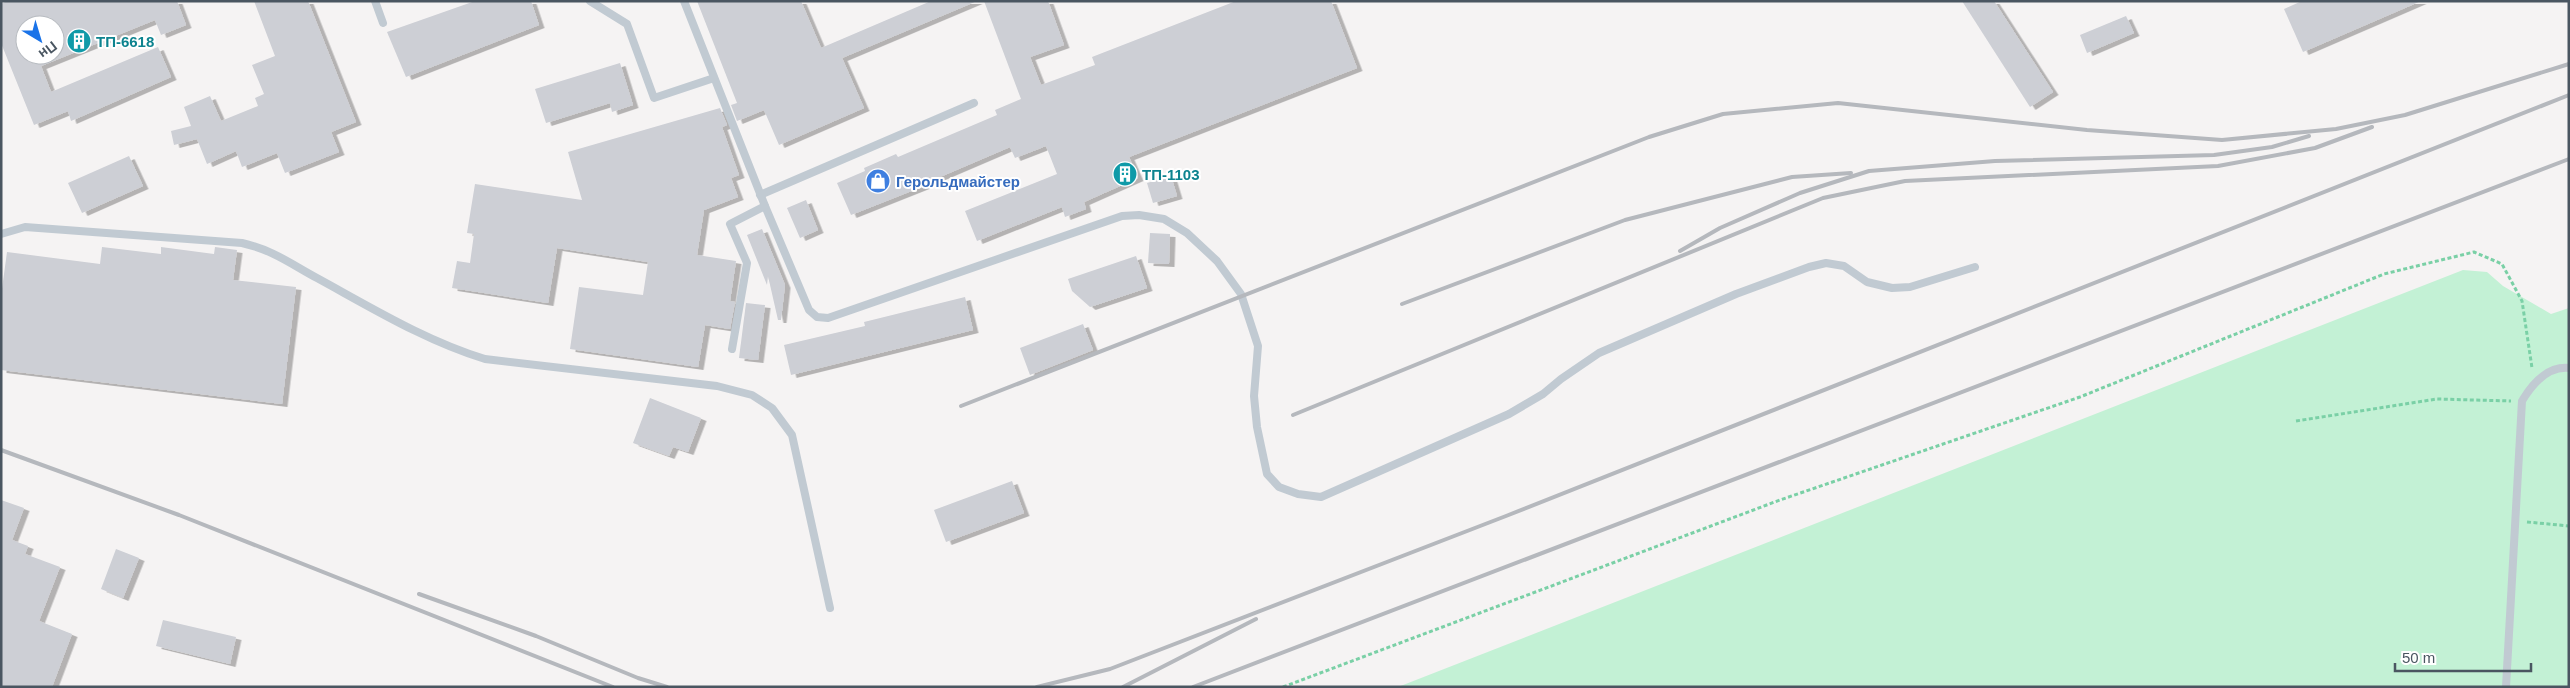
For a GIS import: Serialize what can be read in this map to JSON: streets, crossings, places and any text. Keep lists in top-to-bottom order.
{
  "places": {
    "building": ["ТП-6618", "ТП-1103"],
    "shop": ["Герольдмайстер"]
  },
  "scale_bar": "50 m",
  "north": "bottom right"
}
